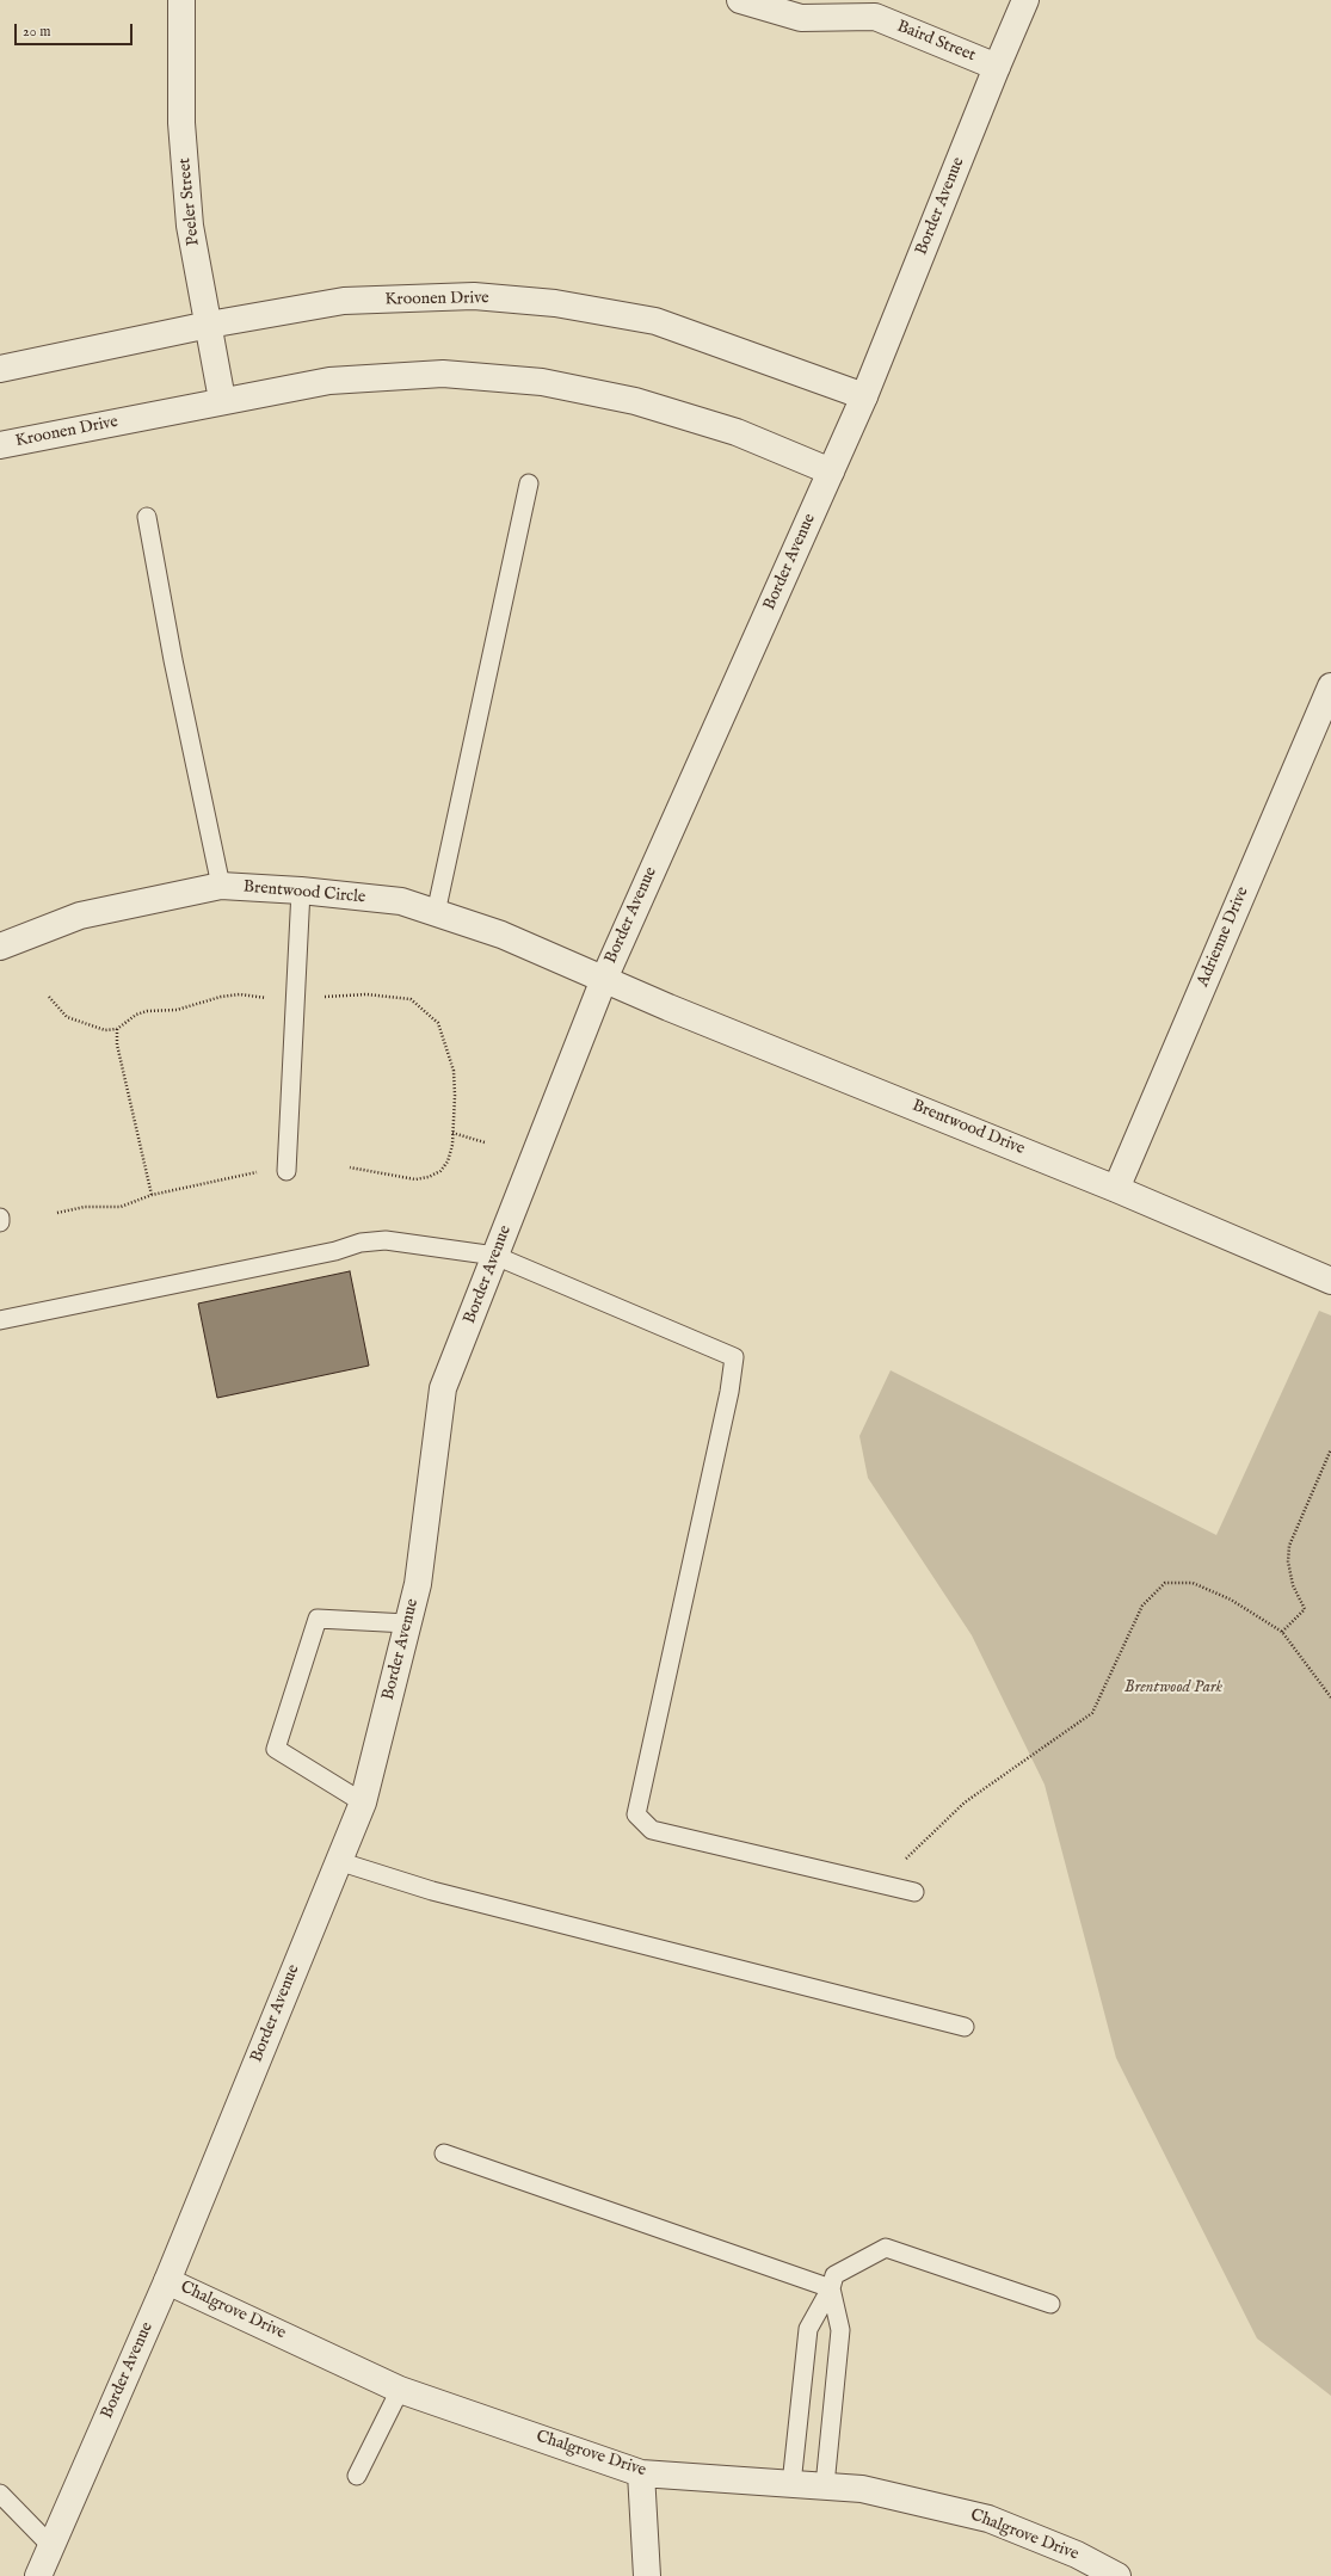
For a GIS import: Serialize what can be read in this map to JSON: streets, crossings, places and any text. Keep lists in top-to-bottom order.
{
  "streets": {
    "street": [
      "Baird Street",
      "Peeler Street",
      "Border Avenue",
      "Kroonen Drive",
      "Brentwood Circle",
      "Adrienne Drive",
      "Brentwood Drive",
      "Chalgrove Drive"
    ]
  },
  "crossings": [
    ["Baird Street", "Border Avenue"],
    ["Peeler Street", "Kroonen Drive"],
    ["Border Avenue", "Kroonen Drive"],
    ["Border Avenue", "Brentwood Circle"],
    ["Border Avenue", "Brentwood Drive"],
    ["Border Avenue", "Chalgrove Drive"],
    ["Brentwood Circle", "Brentwood Drive"],
    ["Adrienne Drive", "Brentwood Drive"]
  ],
  "parks": ["Brentwood Park"],
  "scale_bar": "20 m"
}
